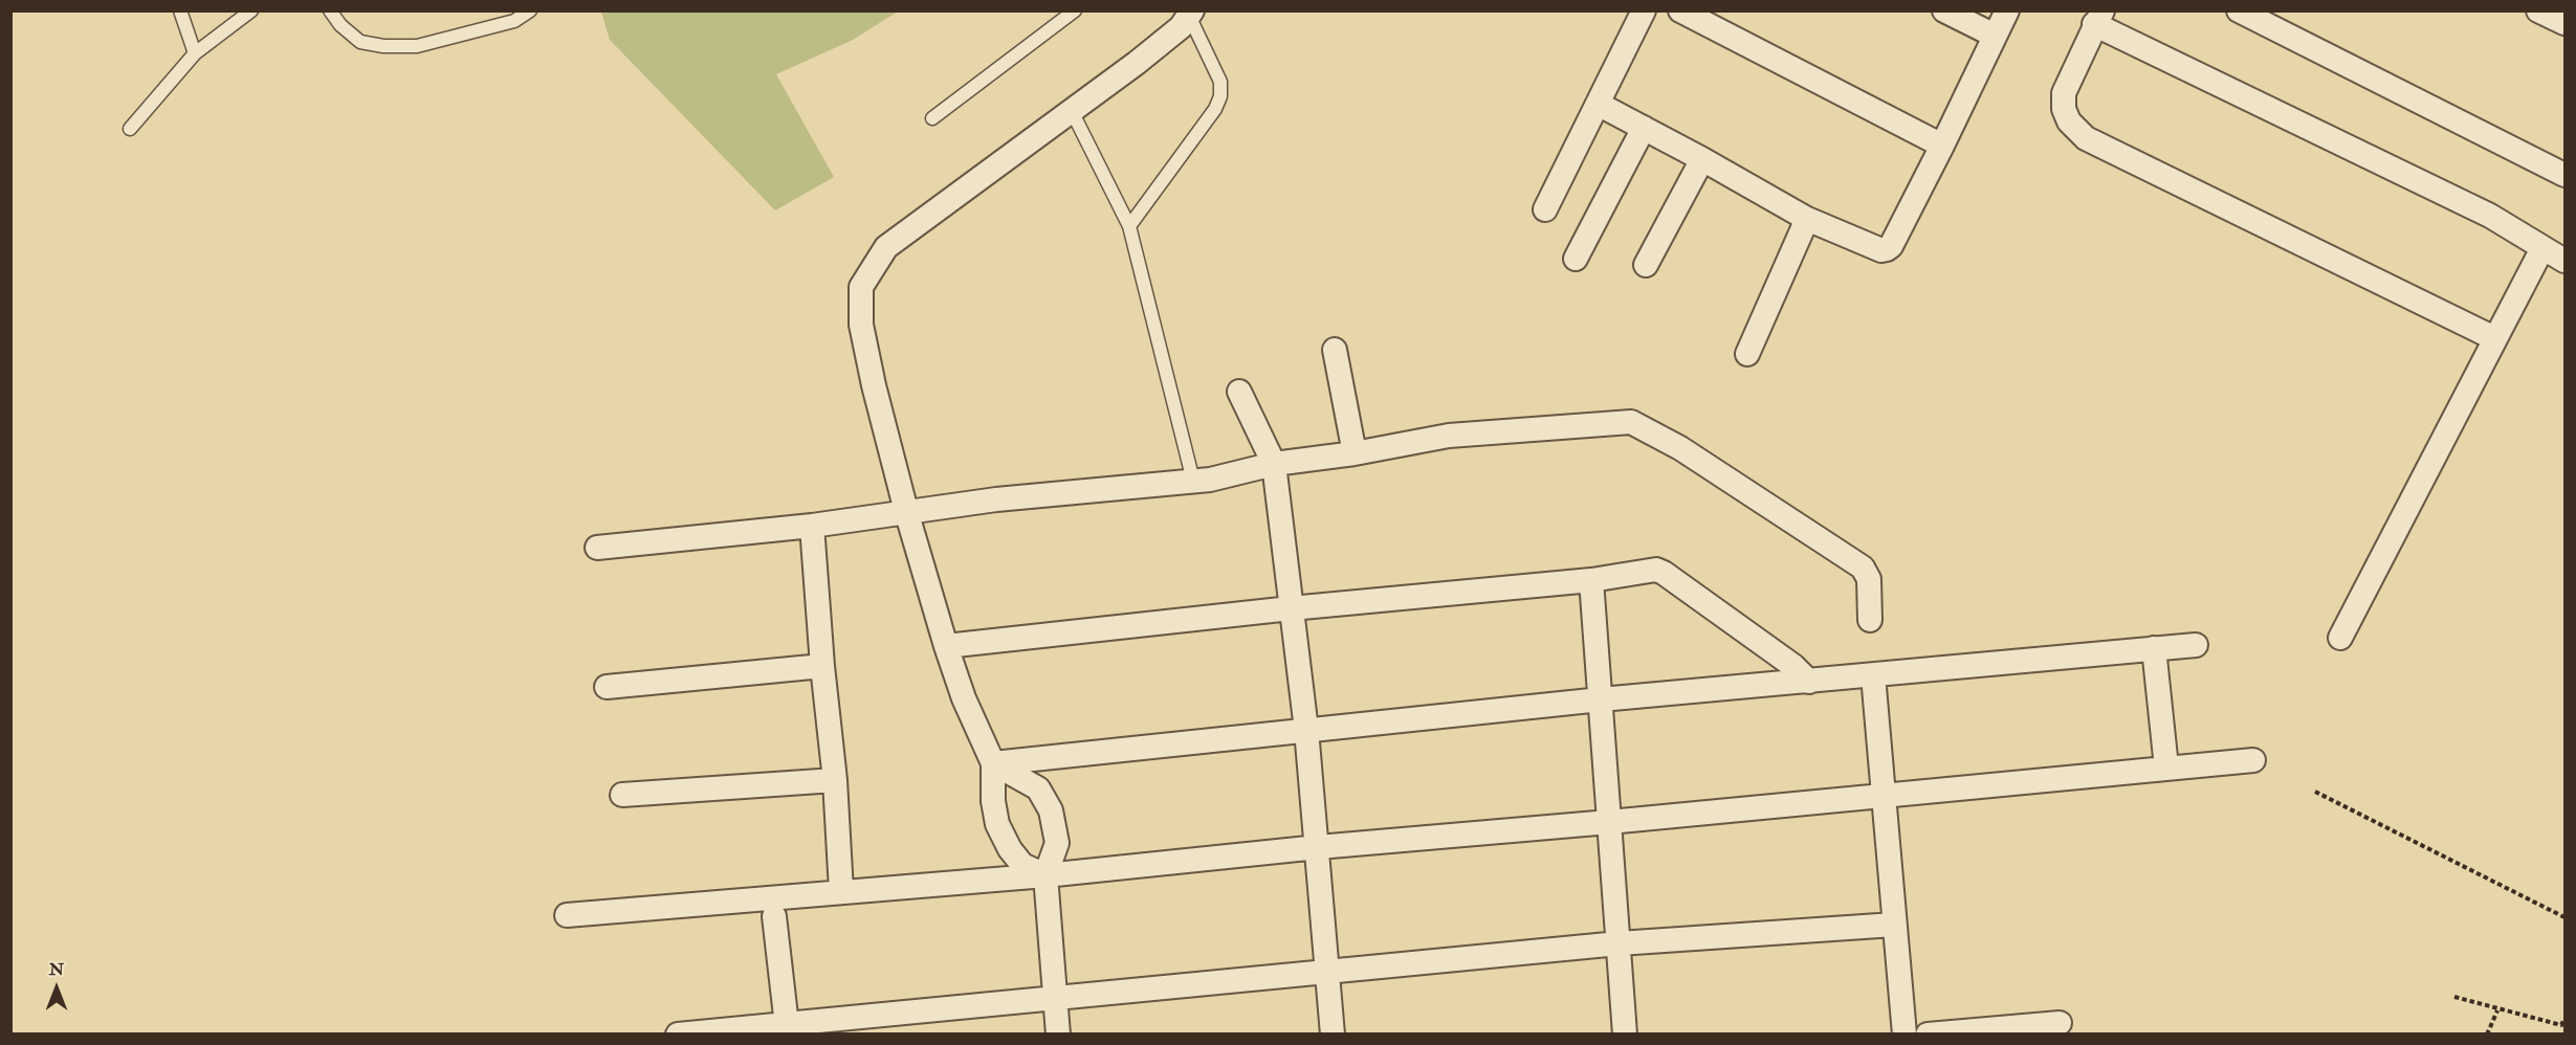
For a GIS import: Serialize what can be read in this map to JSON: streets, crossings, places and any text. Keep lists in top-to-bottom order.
{
  "north": "top"
}
